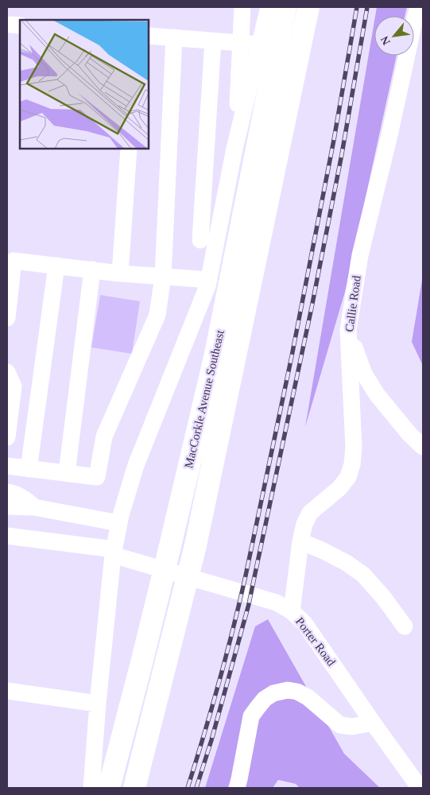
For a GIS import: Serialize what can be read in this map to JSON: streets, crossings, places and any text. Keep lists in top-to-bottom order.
{
  "streets": {
    "main road": ["MacCorkle Avenue Southeast"],
    "street": ["Callie Road", "Porter Road"]
  },
  "crossings": [
    ["Callie Road", "Porter Road"],
    ["MacCorkle Avenue Southeast", "Porter Road"]
  ],
  "north": "bottom left"
}
